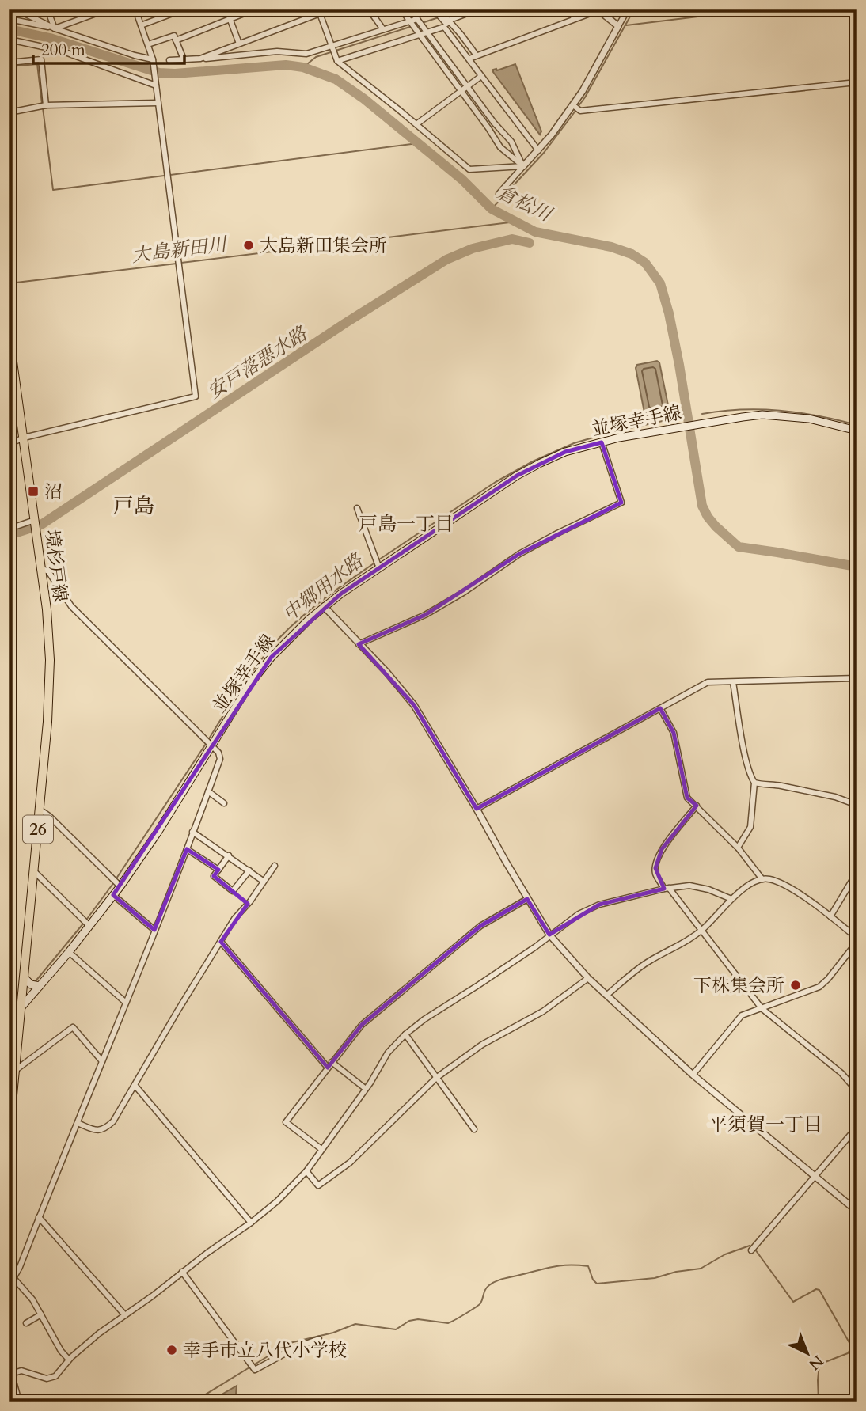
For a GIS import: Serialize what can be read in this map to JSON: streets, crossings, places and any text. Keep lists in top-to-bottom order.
{
  "streets": {
    "main road": ["並塚幸手線", "境杉戸線", "26"]
  },
  "crossings": [
    ["並塚幸手線", "境杉戸線"]
  ],
  "districts": ["戸島", "戸島一丁目", "平須賀一丁目"],
  "water": [
    "倉松川",
    "大島新田川",
    "安戸落悪水路",
    "中郷用水路"
  ],
  "places": {
    "other": ["大島新田集会所", "下株集会所", "幸手市立八代小学校"],
    "transit": ["沼"]
  },
  "scale_bar": "200 m",
  "north": "bottom right"
}
